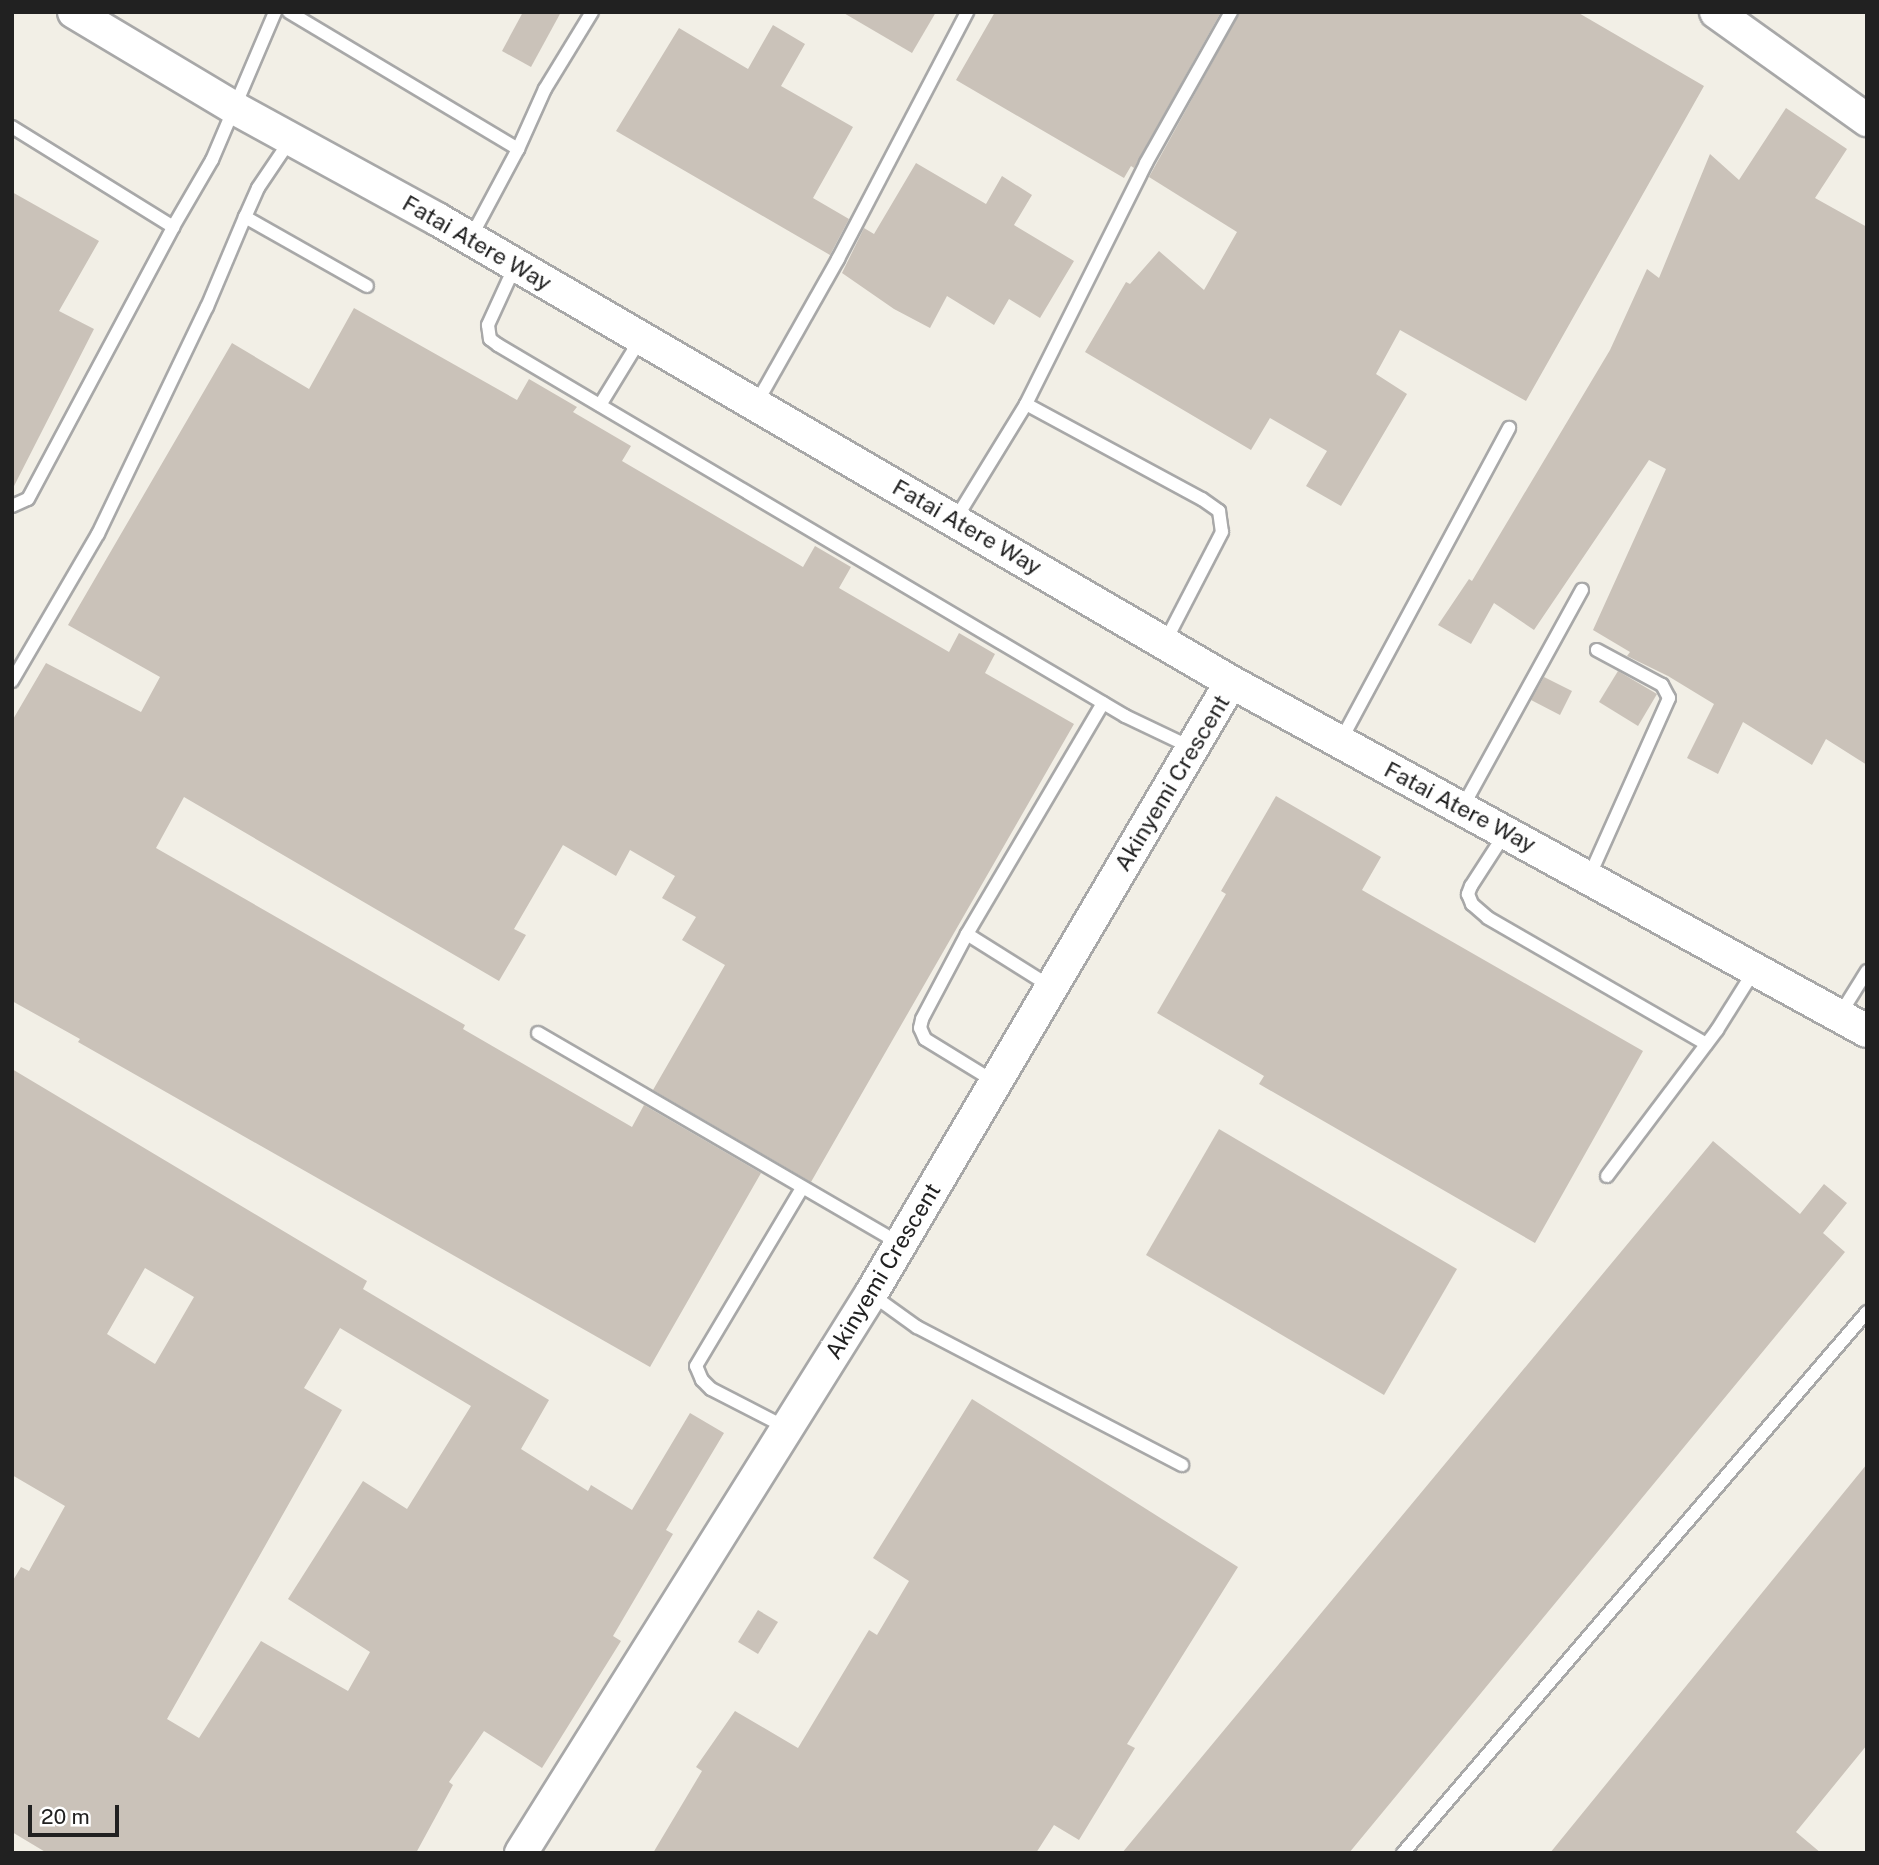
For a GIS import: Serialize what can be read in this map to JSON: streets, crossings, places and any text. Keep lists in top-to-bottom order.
{
  "streets": {
    "street": ["Fatai Atere Way", "Akinyemi Crescent"]
  },
  "crossings": [
    ["Fatai Atere Way", "Akinyemi Crescent"]
  ],
  "scale_bar": "20 m"
}
